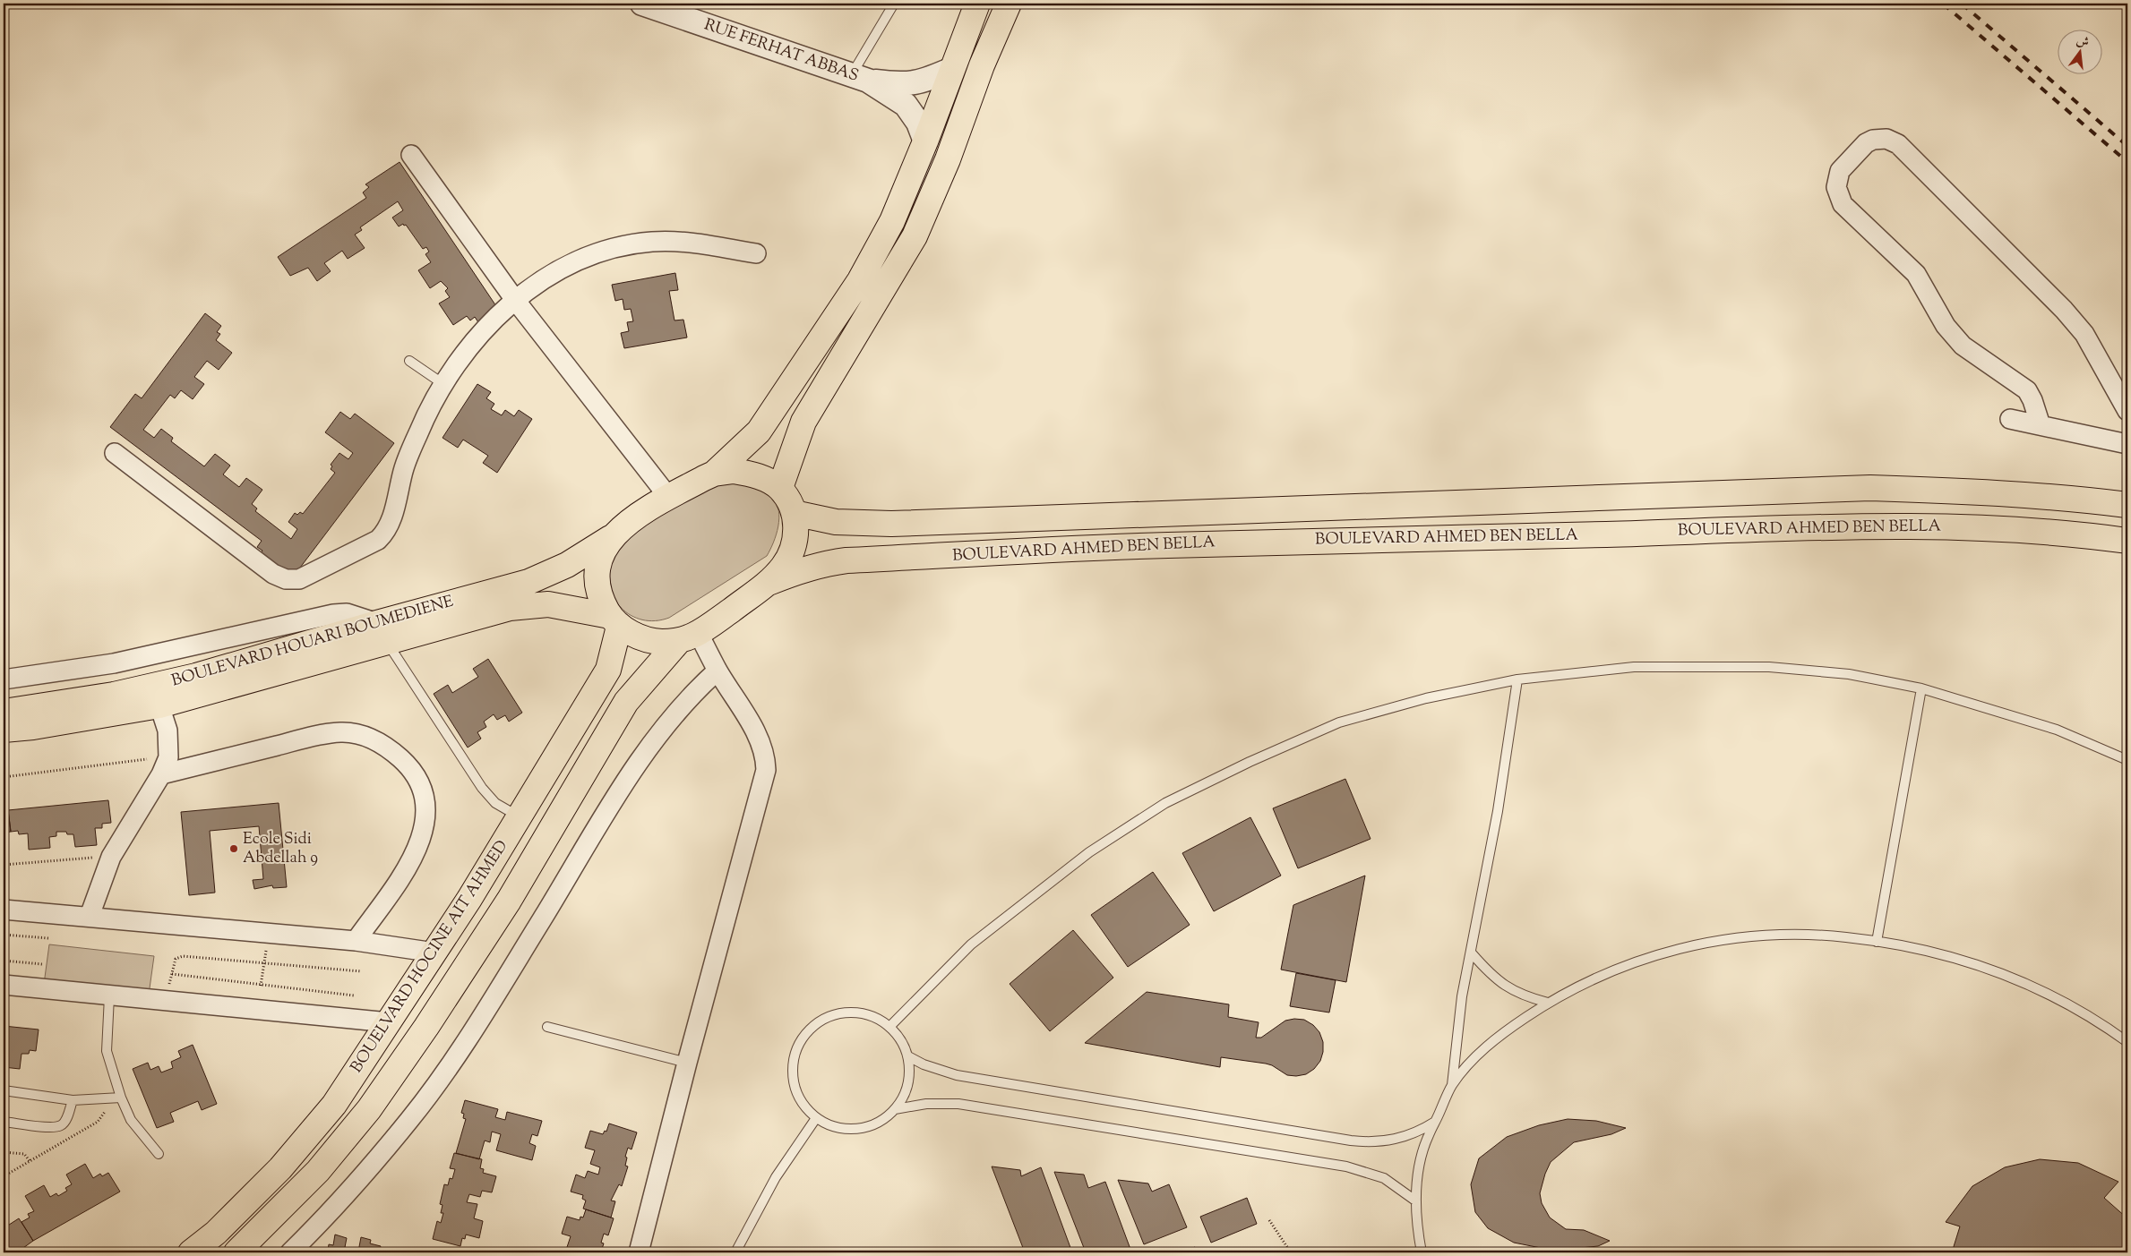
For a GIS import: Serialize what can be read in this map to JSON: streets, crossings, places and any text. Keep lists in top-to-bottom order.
{
  "streets": {
    "main road": ["BOULEVARD AHMED BEN BELLA", "BOULEVARD HOUARI BOUMEDIENE", "BOUELVARD HOCINE AIT AHMED"],
    "street": ["RUE FERHAT ABBAS"]
  },
  "crossings": [
    ["BOULEVARD HOUARI BOUMEDIENE", "BOUELVARD HOCINE AIT AHMED"]
  ],
  "places": ["Ecole Sidi Abdellah 9"],
  "north": "top"
}
